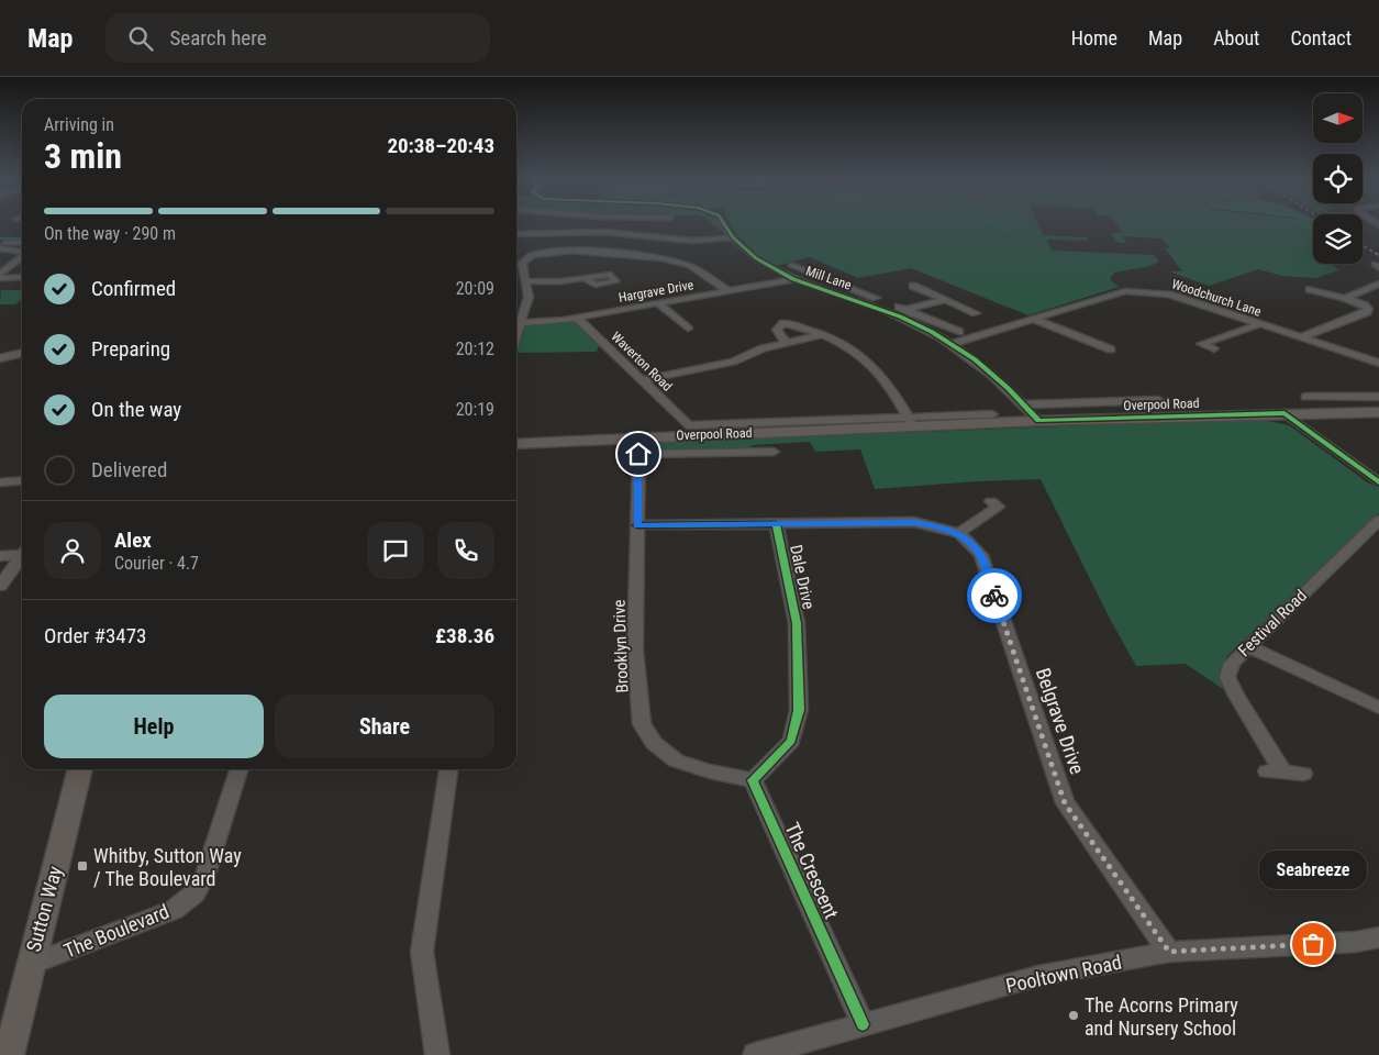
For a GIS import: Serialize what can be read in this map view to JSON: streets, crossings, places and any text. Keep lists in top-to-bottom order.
{
  "streets": {
    "main road": ["Overpool Road", "Sutton Way"],
    "street": [
      "Mill Lane",
      "Hargrave Drive",
      "Woodchurch Lane",
      "Waverton Road",
      "Dale Drive",
      "Festival Road",
      "Brooklyn Drive",
      "Belgrave Drive",
      "The Crescent",
      "The Boulevard",
      "Pooltown Road"
    ]
  },
  "crossings": [
    ["Mill Lane", "Hargrave Drive"],
    ["Mill Lane", "Woodchurch Lane"],
    ["Mill Lane", "Overpool Road"],
    ["Hargrave Drive", "Waverton Road"],
    ["Waverton Road", "Overpool Road"],
    ["Overpool Road", "Brooklyn Drive"],
    ["Dale Drive", "Brooklyn Drive"],
    ["Dale Drive", "Belgrave Drive"],
    ["Dale Drive", "The Crescent"],
    ["Brooklyn Drive", "The Crescent"],
    ["Belgrave Drive", "Pooltown Road"],
    ["The Crescent", "Pooltown Road"],
    ["Sutton Way", "The Boulevard"]
  ],
  "places": {
    "transit": ["Whitby, Sutton Way / The Boulevard"],
    "other": ["Seabreeze", "The Acorns Primary and Nursery School"]
  },
  "north": "right",
  "page": {
    "header": "Map",
    "search": "Search here",
    "nav": [
      "Home",
      "Map",
      "About",
      "Contact"
    ],
    "heading": ["3 min", "Arriving in", "20:38–20:43"],
    "panel": [
      "Alex",
      "Courier · 4.7",
      "Order #3473",
      "£38.36"
    ],
    "bar": "On the way · 290 m",
    "list": [
      ["Confirmed", "20:09"],
      ["Preparing", "20:12"],
      ["On the way", "20:19"],
      "Delivered"
    ],
    "buttons": ["Help", "Share"],
    "bubble": "Seabreeze"
  }
}
